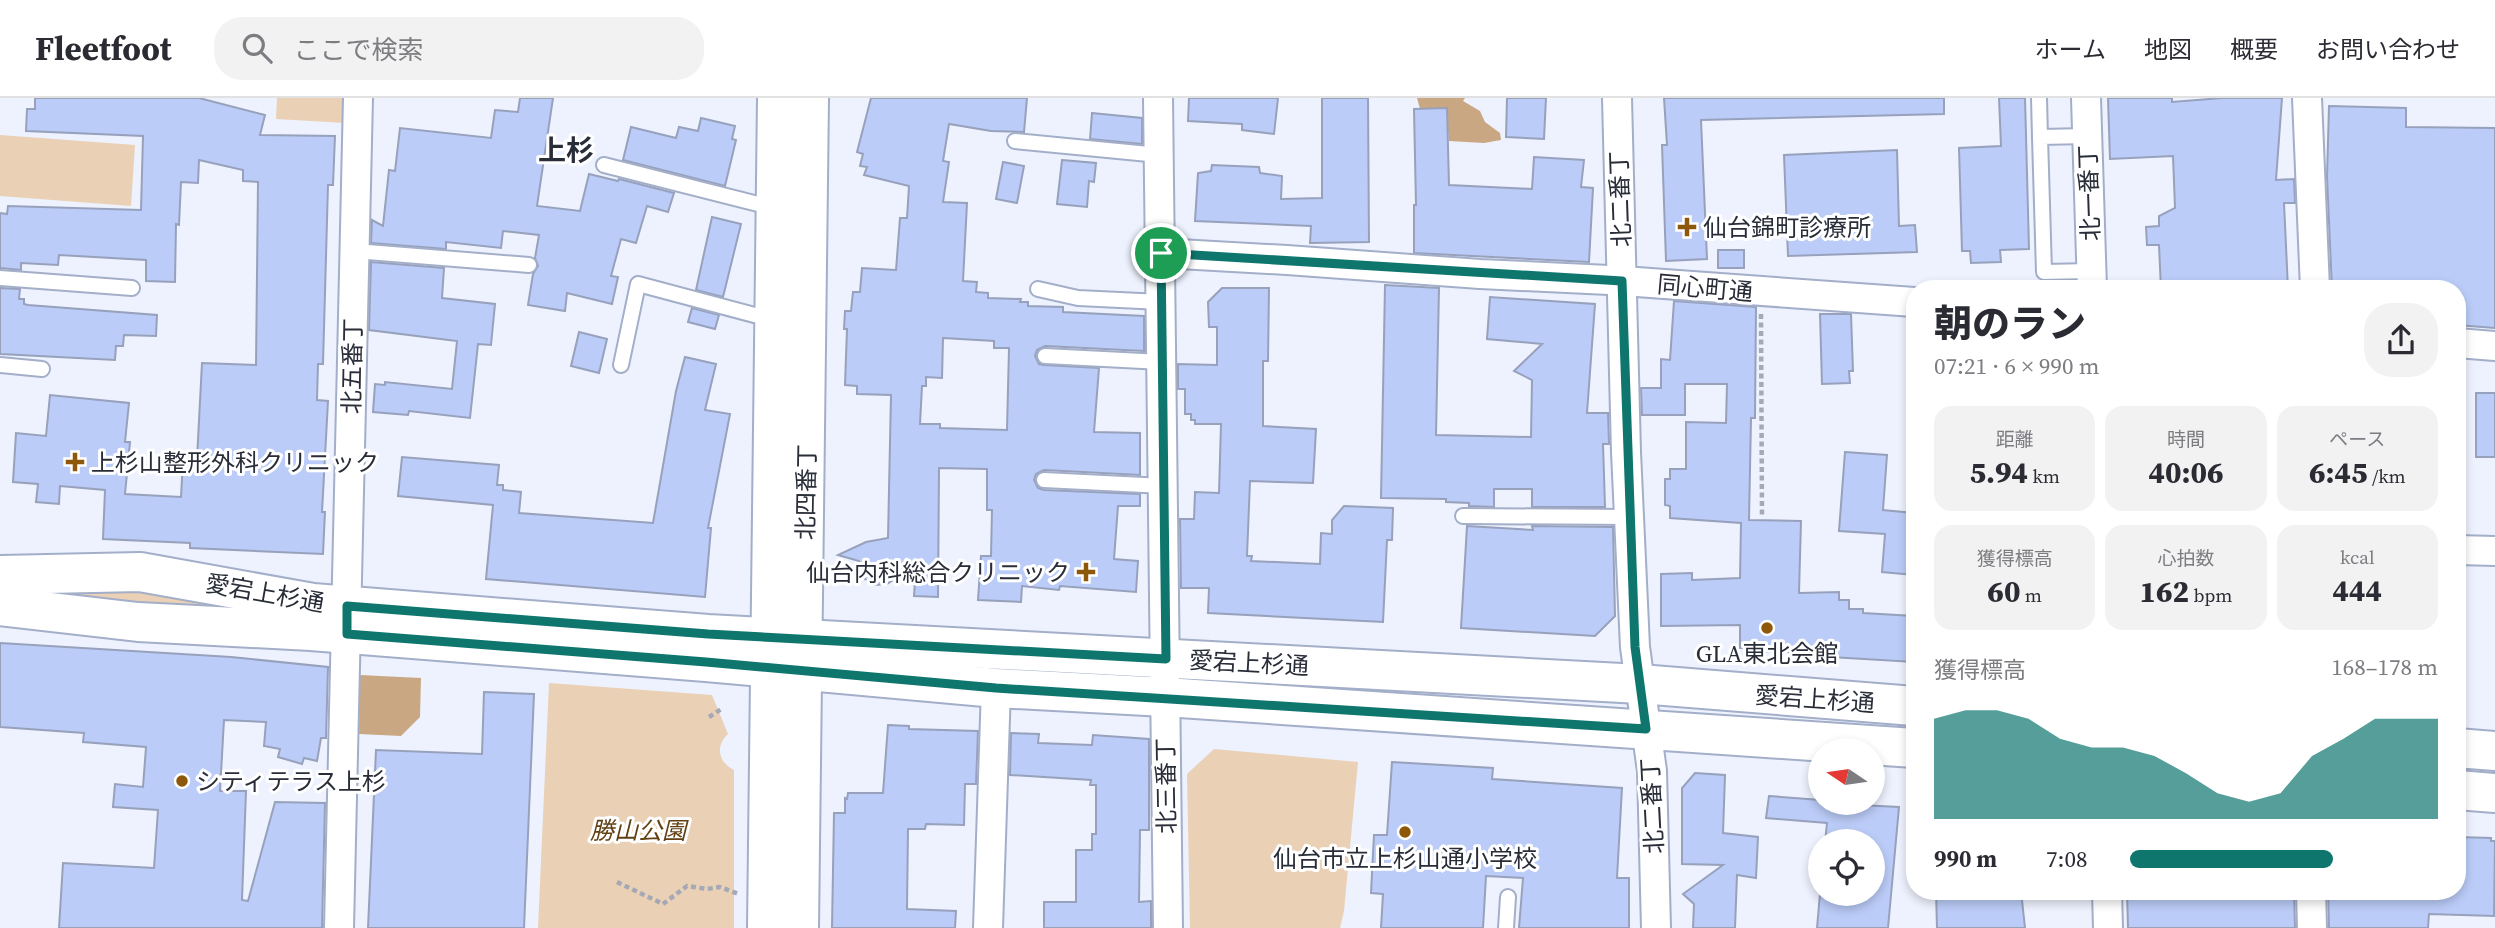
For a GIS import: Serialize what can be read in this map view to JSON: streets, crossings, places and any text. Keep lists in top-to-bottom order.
{
  "streets": {
    "street": [
      "北一番丁",
      "北二番丁",
      "同心町通",
      "北五番丁",
      "北四番丁",
      "愛宕上杉通",
      "北三番丁"
    ]
  },
  "crossings": [
    ["北二番丁", "同心町通"],
    ["北二番丁", "愛宕上杉通"],
    ["同心町通", "北三番丁"],
    ["北五番丁", "愛宕上杉通"],
    ["北四番丁", "愛宕上杉通"],
    ["愛宕上杉通", "北三番丁"]
  ],
  "districts": ["上杉"],
  "parks": ["勝山公園"],
  "places": {
    "health": ["仙台錦町診療所", "上杉山整形外科クリニック", "仙台内科総合クリニック"],
    "other": ["GLA東北会館", "シティテラス上杉", "仙台市立上杉山通小学校"]
  },
  "north": "left",
  "page": {
    "header": "Fleetfoot",
    "search": "ここで検索",
    "nav": [
      "ホーム",
      "地図",
      "概要",
      "お問い合わせ"
    ],
    "heading": ["朝のラン", "07:21 · 6 × 990 m"],
    "stats": [
      ["距離", "5.94 km"],
      ["時間", "40:06"],
      ["ペース", "6:45 /km"],
      ["獲得標高", "60 m"],
      ["心拍数", "162 bpm"],
      ["kcal", "444"]
    ],
    "chart": ["獲得標高", "168–178 m"],
    "list": [
      {
        "name": "990 m",
        "note": "7:08"
      }
    ]
  }
}
